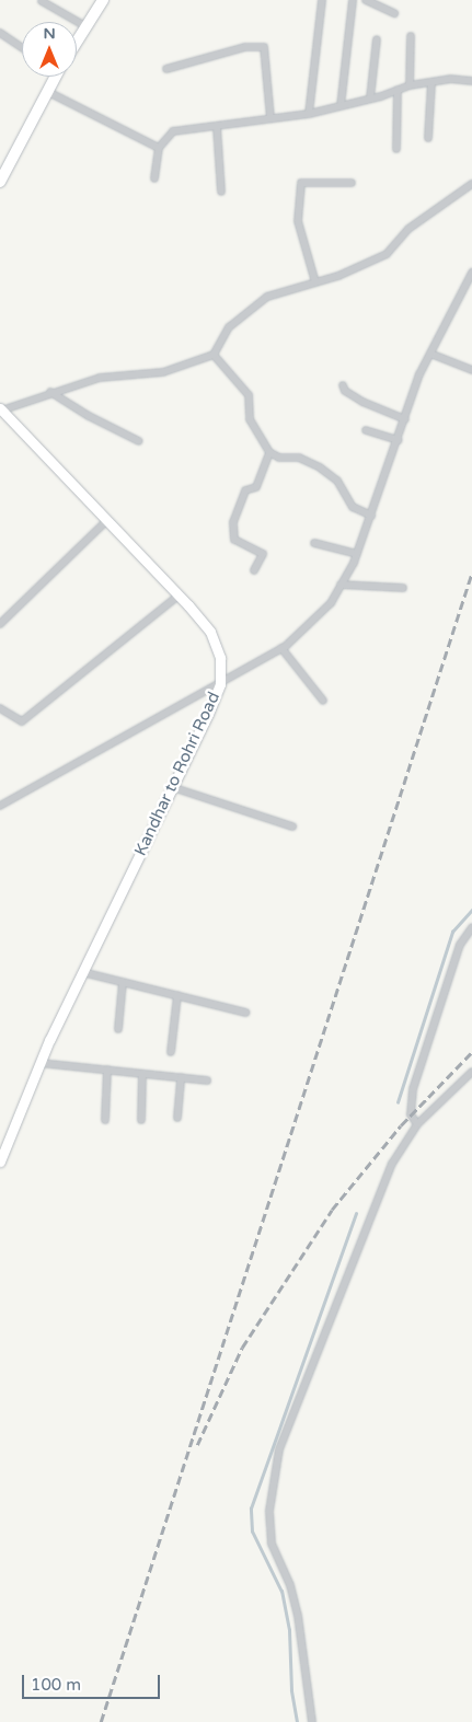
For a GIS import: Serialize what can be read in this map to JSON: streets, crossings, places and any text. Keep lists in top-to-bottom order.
{
  "streets": {
    "street": ["Kandhar to Rohri Road"]
  },
  "scale_bar": "100 m",
  "north": "top"
}
